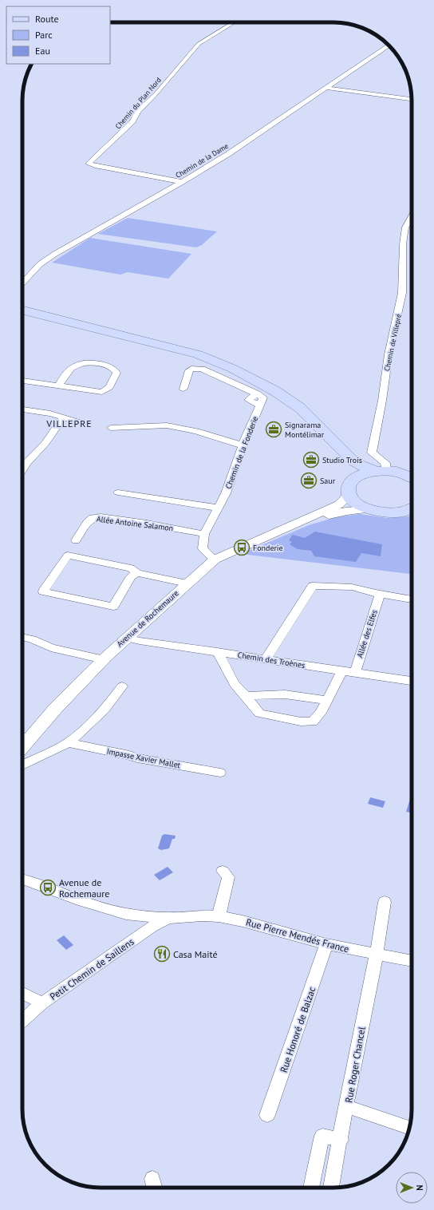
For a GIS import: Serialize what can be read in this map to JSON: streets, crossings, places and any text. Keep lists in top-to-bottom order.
{
  "streets": {
    "street": [
      "Chemin du Plan Nord",
      "Chemin de la Dame",
      "Chemin de Villepré",
      "Chemin de la Fonderie",
      "Allée Antoine Salamon",
      "Avenue de Rochemaure",
      "Allée des Elfes",
      "Chemin des Troènes",
      "Impasse Xavier Mallet",
      "Rue Pierre Mendés France",
      "Petit Chemin de Saillens",
      "Rue Honoré de Balzac",
      "Rue Roger Chancel"
    ]
  },
  "crossings": [
    ["Chemin du Plan Nord", "Chemin de la Dame"],
    ["Chemin de la Fonderie", "Allée Antoine Salamon"],
    ["Chemin de la Fonderie", "Avenue de Rochemaure"],
    ["Avenue de Rochemaure", "Chemin des Troènes"],
    ["Allée des Elfes", "Chemin des Troènes"],
    ["Rue Pierre Mendés France", "Petit Chemin de Saillens"],
    ["Rue Pierre Mendés France", "Rue Honoré de Balzac"],
    ["Rue Pierre Mendés France", "Rue Roger Chancel"]
  ],
  "districts": ["VILLEPRE"],
  "places": {
    "office": ["Signarama Montélimar", "Studio Trois", "Saur"],
    "bus stop": ["Fonderie", "Avenue de Rochemaure"],
    "restaurant": ["Casa Maité"]
  },
  "legend": ["Route", "Parc", "Eau"],
  "north": "right"
}
